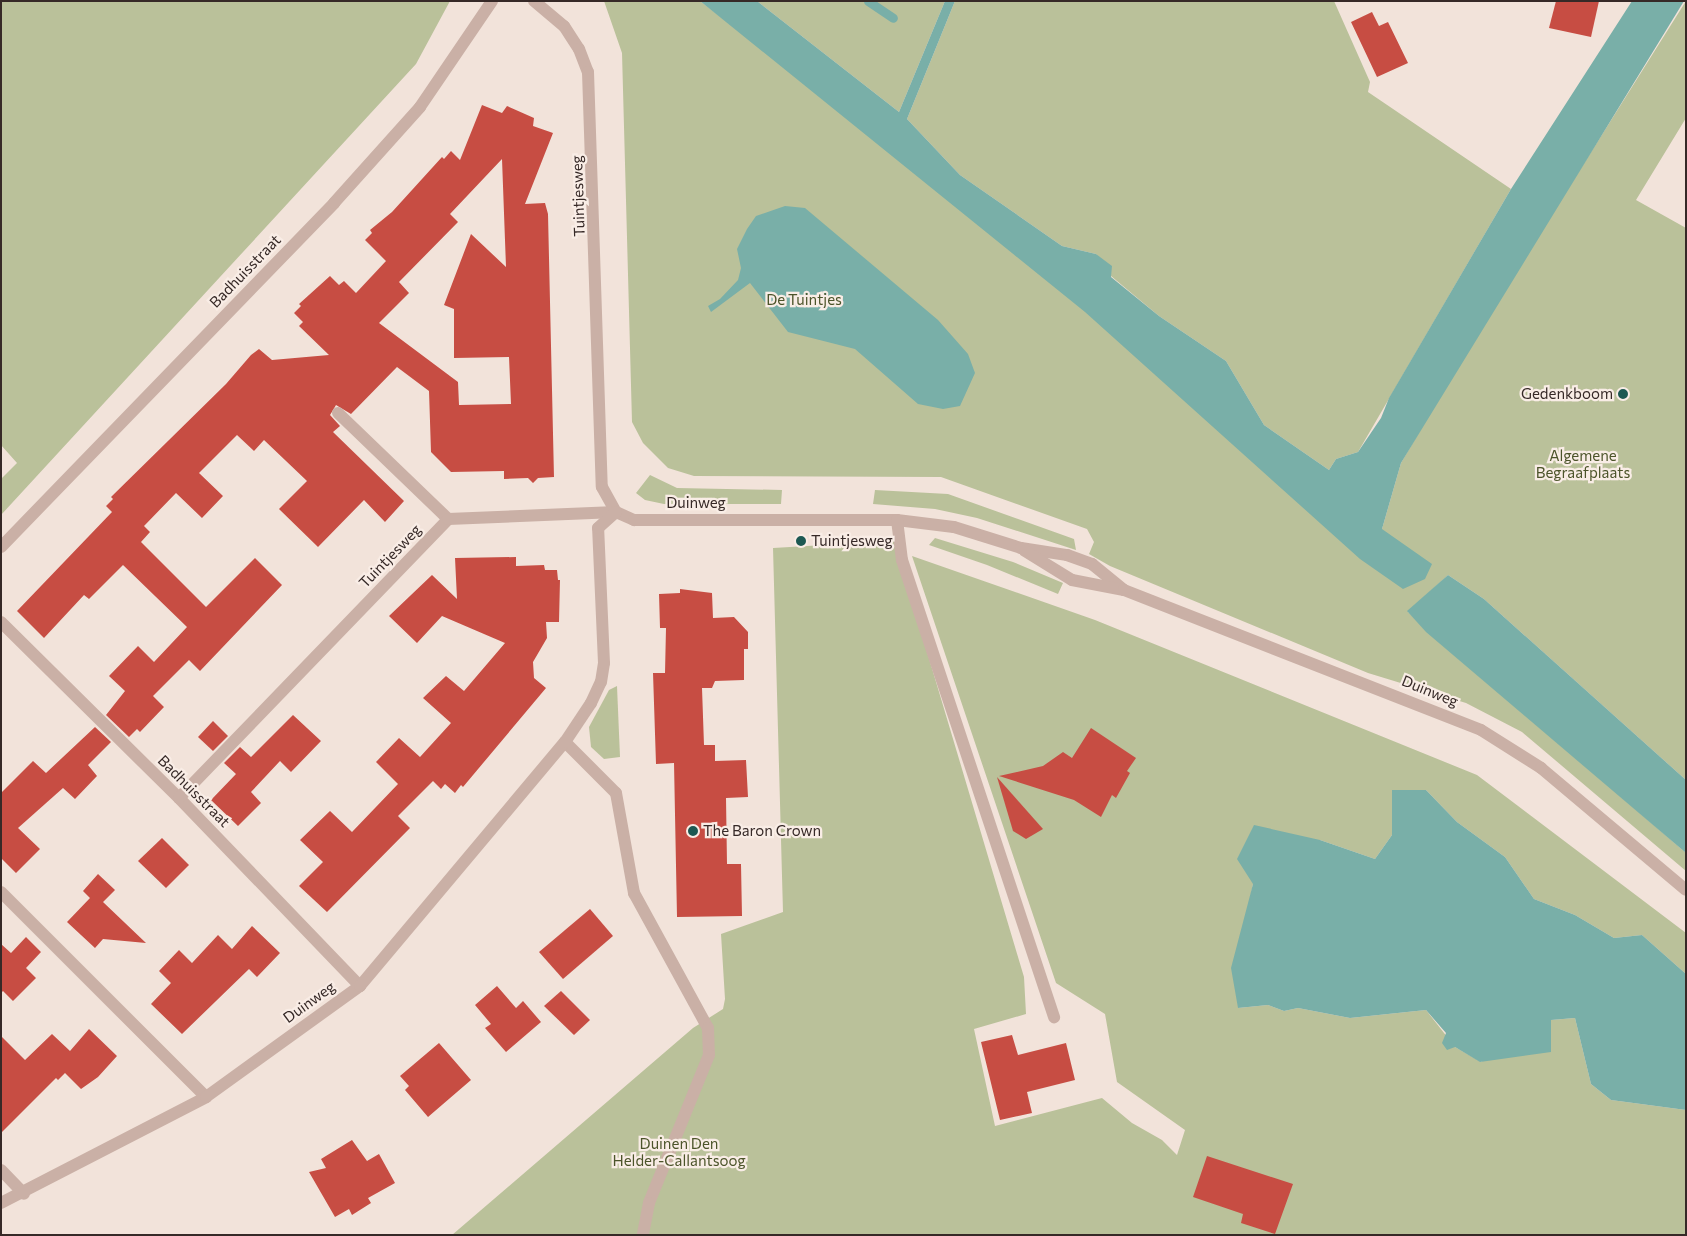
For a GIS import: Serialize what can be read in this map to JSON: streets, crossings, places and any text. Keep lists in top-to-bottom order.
{
  "streets": {
    "street": ["Tuintjesweg", "Badhuisstraat", "Duinweg"]
  },
  "crossings": [
    ["Tuintjesweg", "Badhuisstraat"],
    ["Tuintjesweg", "Duinweg"],
    ["Badhuisstraat", "Duinweg"]
  ],
  "parks": ["De Tuintjes", "Algemene Begraafplaats", "Duinen Den Helder-Callantsoog"],
  "places": ["Gedenkboom", "Tuintjesweg", "The Baron Crown"]
}
